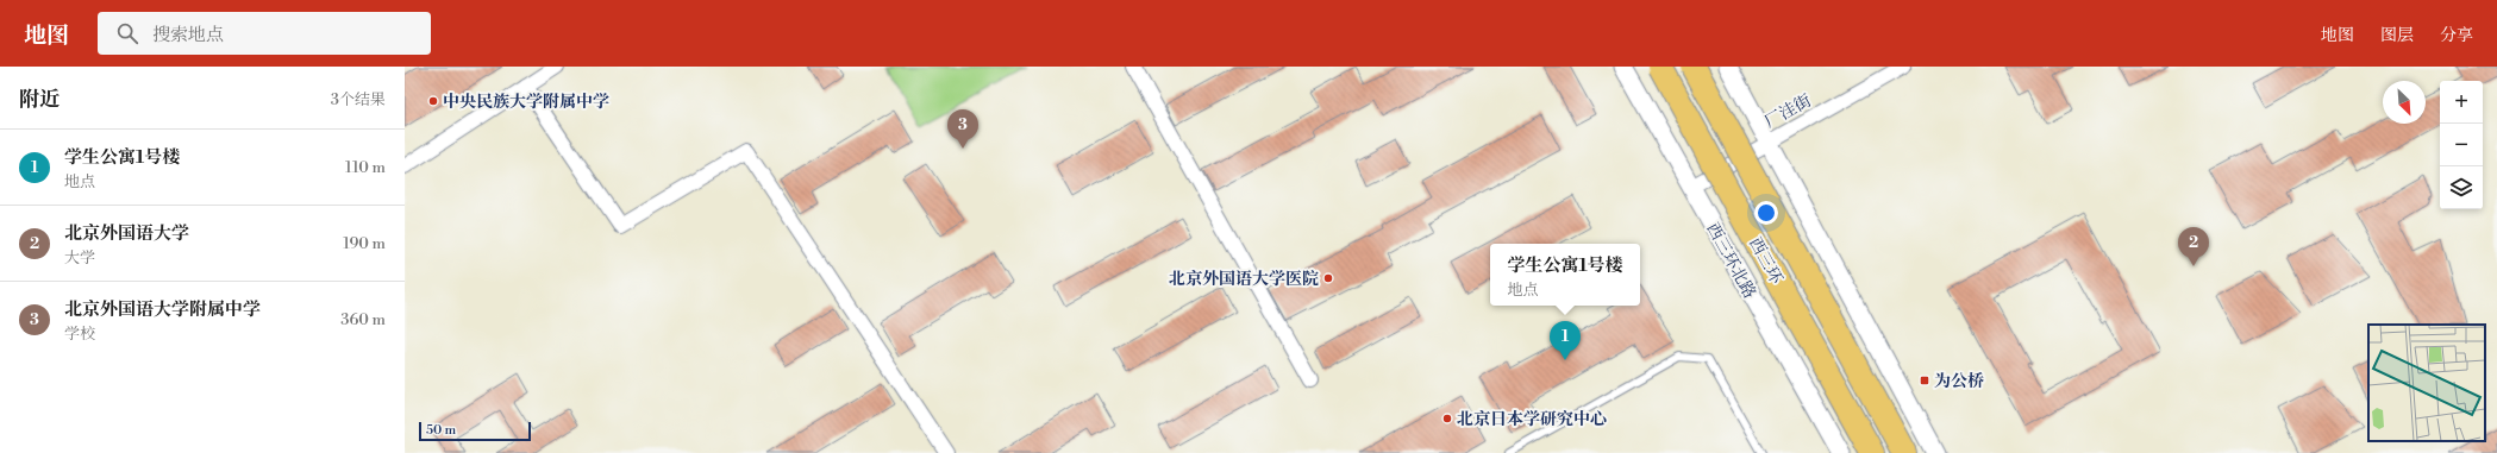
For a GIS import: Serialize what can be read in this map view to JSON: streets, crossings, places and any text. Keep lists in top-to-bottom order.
{
  "streets": {
    "highway": ["西三环"],
    "street": ["厂洼街", "西三环北路"]
  },
  "crossings": [
    ["厂洼街", "西三环北路"]
  ],
  "places": {
    "other": ["中央民族大学附属中学", "北京外国语大学医院", "北京日本学研究中心"],
    "transit": ["为公桥"]
  },
  "scale_bar": "50 m",
  "north": "bottom right",
  "page": {
    "header": "地图",
    "search": "搜索地点",
    "nav": ["地图", "图层", "分享"],
    "heading": ["附近", "3个结果"],
    "map_buttons": ["+", "−"],
    "pins": ["3", "2", "1"],
    "list": [
      {
        "mark": "1",
        "name": "学生公寓1号楼",
        "note": "地点",
        "value": "110 m"
      },
      {
        "mark": "2",
        "name": "北京外国语大学",
        "note": "大学",
        "value": "190 m"
      },
      {
        "mark": "3",
        "name": "北京外国语大学附属中学",
        "note": "学校",
        "value": "360 m"
      }
    ],
    "popup": ["学生公寓1号楼", "地点"],
    "scale": "50 m"
  }
}
